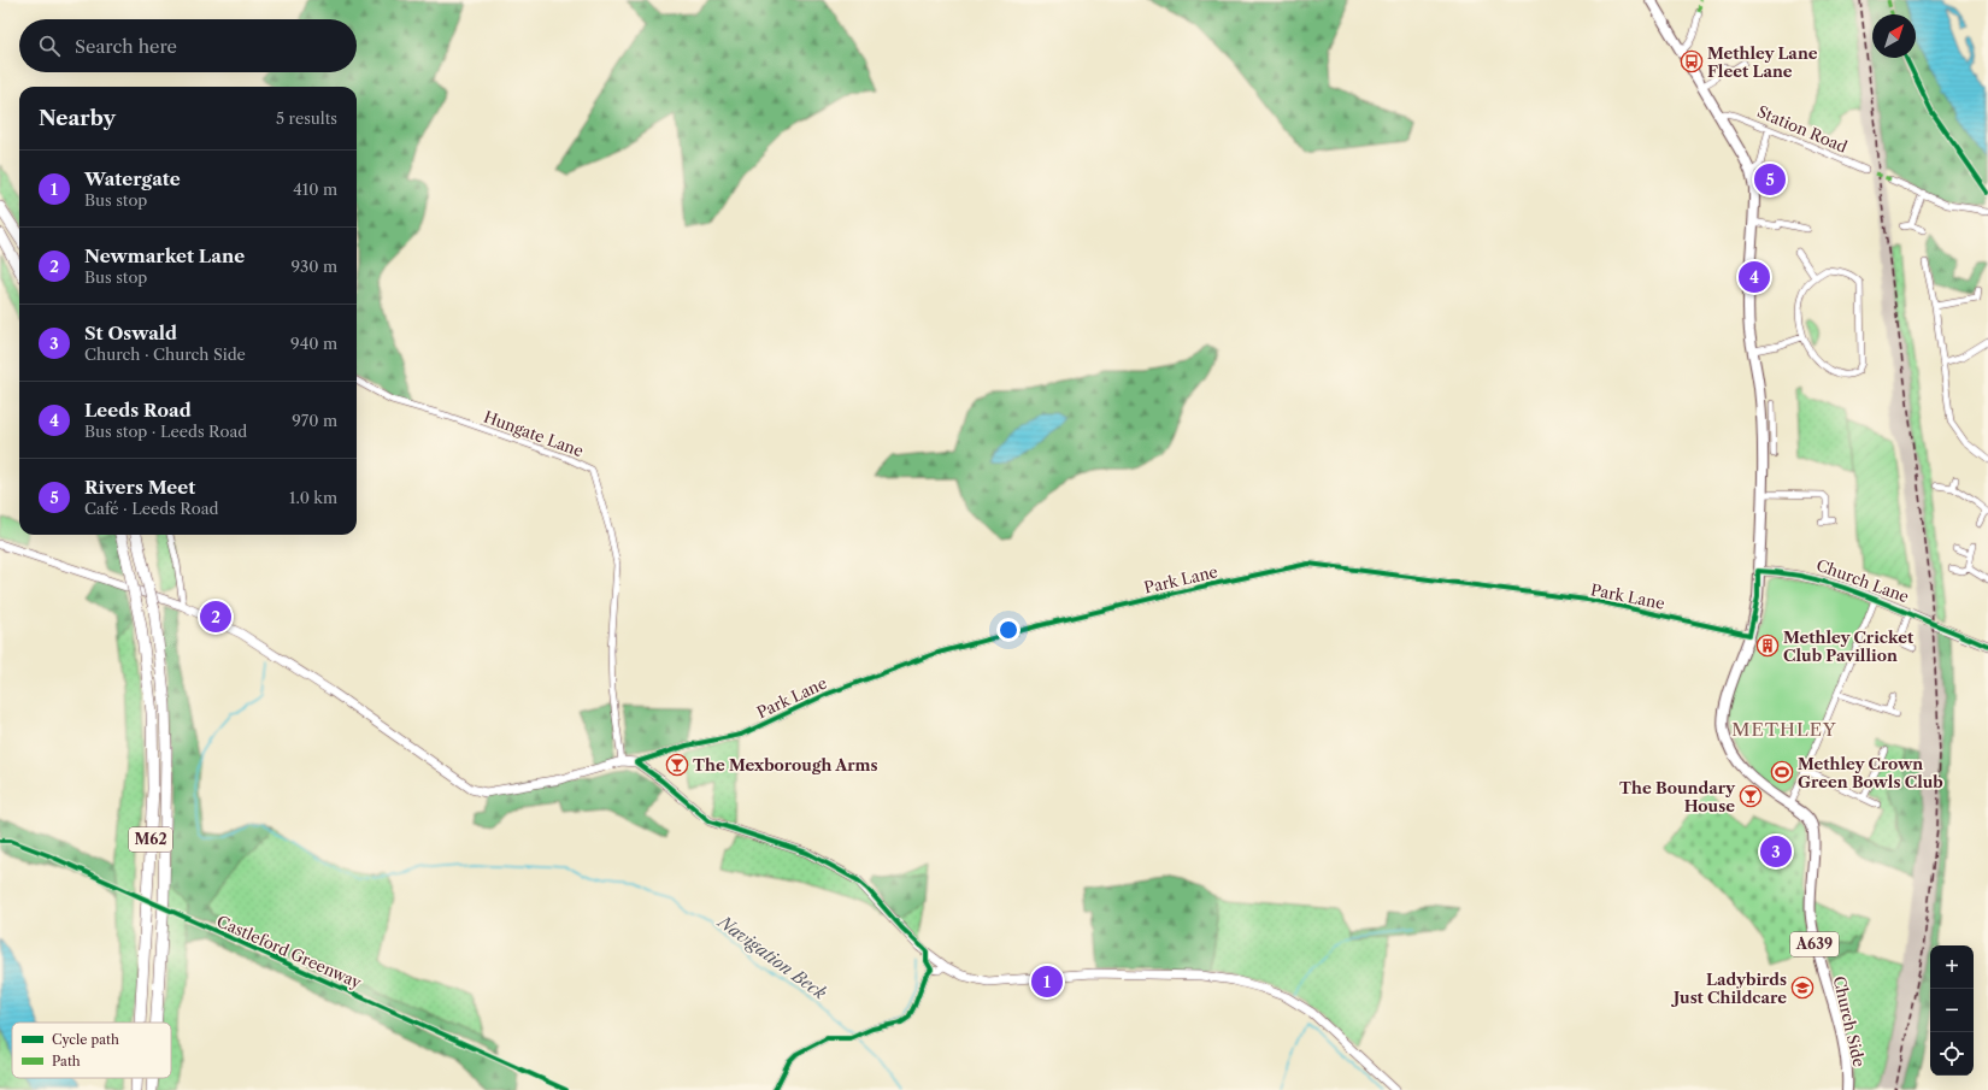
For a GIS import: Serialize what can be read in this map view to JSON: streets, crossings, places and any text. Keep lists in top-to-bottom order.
{
  "streets": {
    "highway": ["M62"],
    "main road": ["Church Lane", "A639", "Church Side"],
    "street": ["Station Road", "Hungate Lane", "Park Lane"],
    "cycle path": ["Castleford Greenway"]
  },
  "crossings": [
    ["Station Road", "A639"],
    ["Park Lane", "Church Side"],
    ["Church Lane", "A639"],
    ["Church Lane", "Church Side"],
    ["A639", "Church Side"]
  ],
  "districts": ["METHLEY"],
  "water": ["Navigation Beck"],
  "places": {
    "bus stop": ["Methley Lane Fleet Lane"],
    "building": ["Methley Cricket Club Pavillion"],
    "bar": ["The Mexborough Arms", "The Boundary House"],
    "sports": ["Methley Crown Green Bowls Club"],
    "school or university": ["Ladybirds Just Childcare"]
  },
  "legend": ["Cycle path", "Path"],
  "north": "top right",
  "page": {
    "search": "Search here",
    "heading": ["Nearby", "5 results"],
    "list": [
      {
        "mark": "1",
        "name": "Watergate",
        "note": "Bus stop",
        "value": "410 m"
      },
      {
        "mark": "2",
        "name": "Newmarket Lane",
        "note": "Bus stop",
        "value": "930 m"
      },
      {
        "mark": "3",
        "name": "St Oswald",
        "note": "Church · Church Side",
        "value": "940 m"
      },
      {
        "mark": "4",
        "name": "Leeds Road",
        "note": "Bus stop · Leeds Road",
        "value": "970 m"
      },
      {
        "mark": "5",
        "name": "Rivers Meet",
        "note": "Café · Leeds Road",
        "value": "1.0 km"
      }
    ],
    "pins": [
      "5",
      "4",
      "2",
      "3",
      "1"
    ],
    "map_buttons": ["+", "−"]
  }
}
